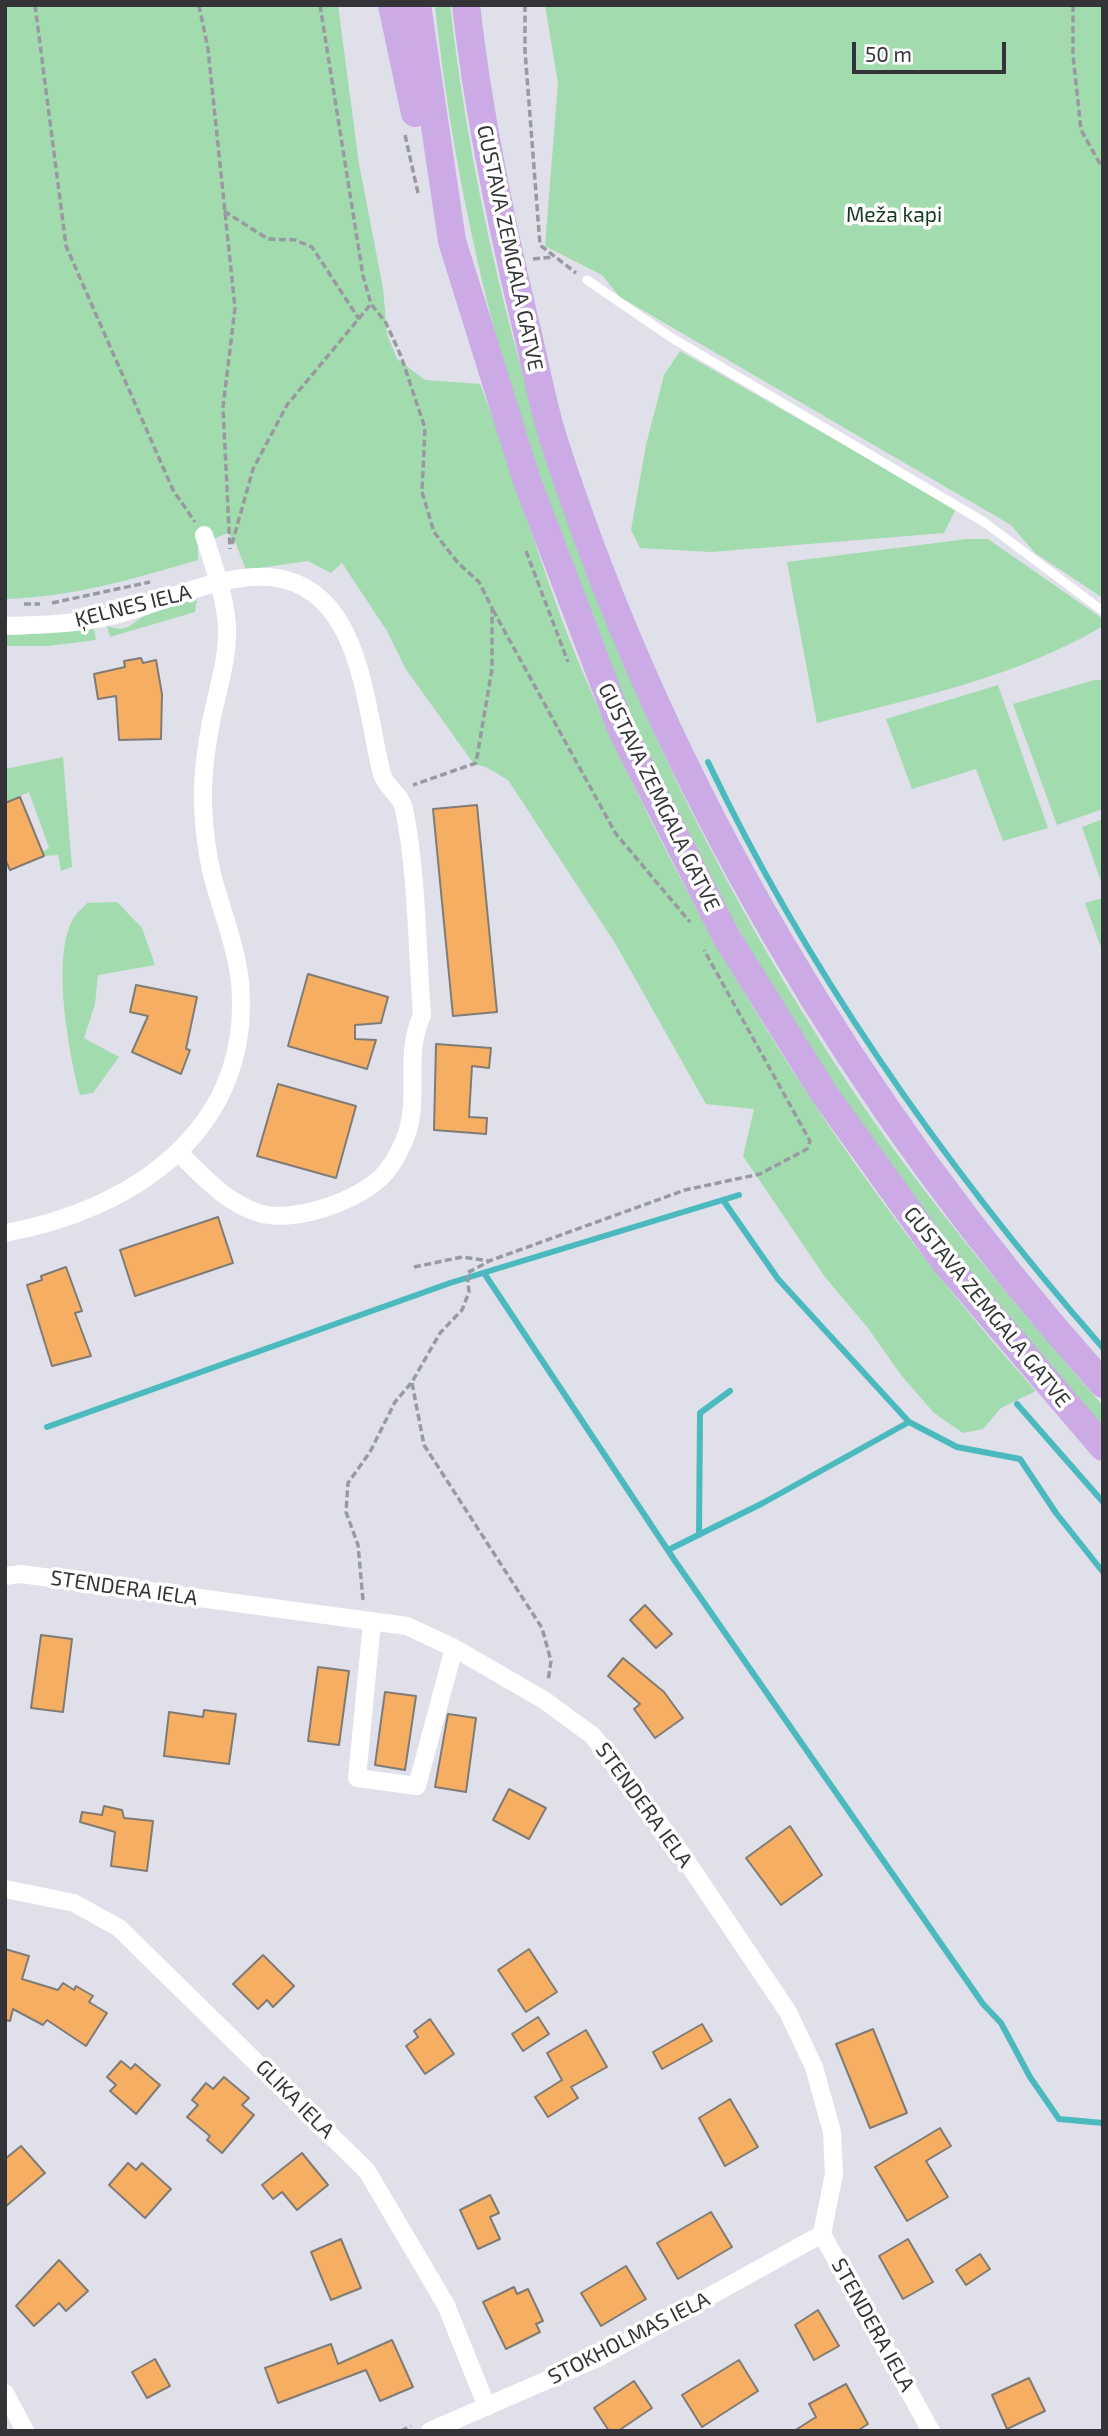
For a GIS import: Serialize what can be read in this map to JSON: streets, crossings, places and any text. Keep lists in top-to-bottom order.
{
  "streets": {
    "main road": ["GUSTAVA ZEMGALA GATVE"],
    "street": [
      "ĶELNES IELA",
      "STENDERA IELA",
      "GLIKA IELA",
      "STOKHOLMAS IELA"
    ]
  },
  "crossings": [
    ["STENDERA IELA", "STOKHOLMAS IELA"],
    ["GLIKA IELA", "STOKHOLMAS IELA"]
  ],
  "parks": ["Meža kapi"],
  "scale_bar": "50 m"
}
